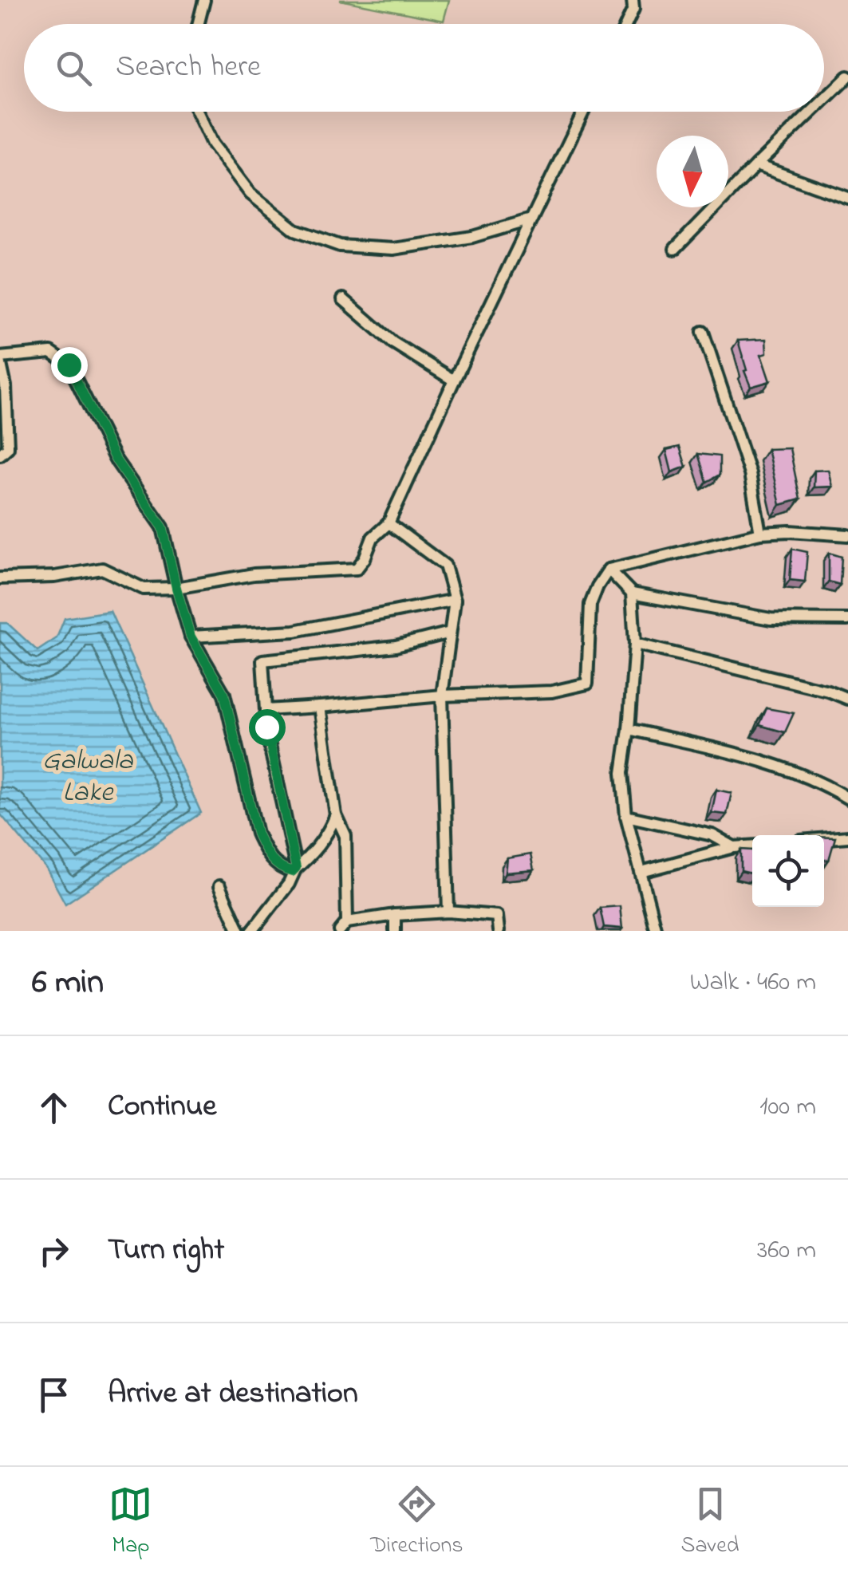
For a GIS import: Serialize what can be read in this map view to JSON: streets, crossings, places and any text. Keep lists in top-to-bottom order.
{
  "water": ["Galwala Lake"],
  "north": "bottom",
  "page": {
    "search": "Search here",
    "heading": ["6 min", "Walk · 460 m"],
    "list": [
      ["Continue", "100 m"],
      ["Turn right", "360 m"],
      "Arrive at destination"
    ],
    "nav": ["Map", "Directions", "Saved"]
  }
}
